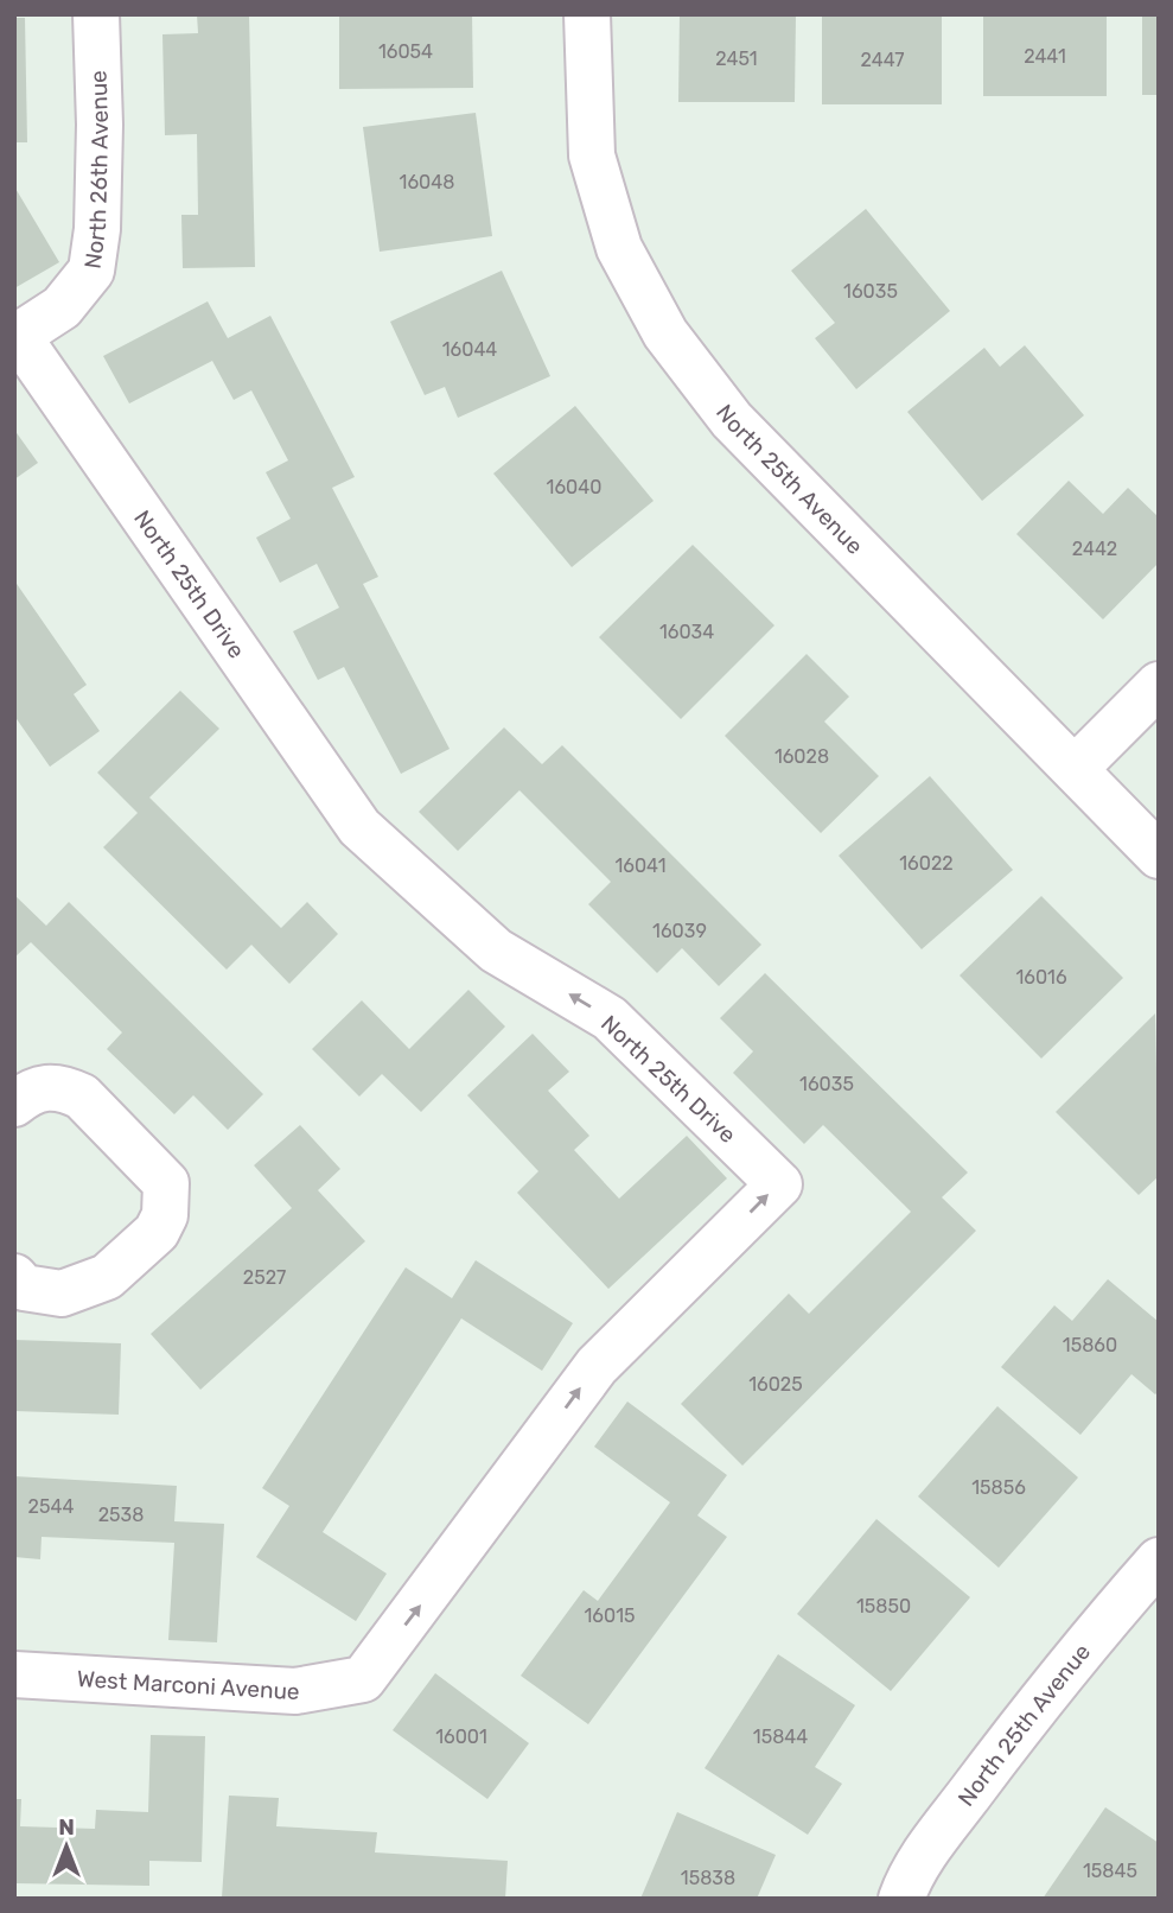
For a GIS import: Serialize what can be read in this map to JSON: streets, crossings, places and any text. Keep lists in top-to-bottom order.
{
  "streets": {
    "street": [
      "North 26th Avenue",
      "North 25th Avenue",
      "North 25th Drive",
      "West Marconi Avenue"
    ]
  },
  "crossings": [
    ["North 26th Avenue", "North 25th Drive"],
    ["North 25th Drive", "West Marconi Avenue"]
  ],
  "house_numbers": [
    "16054",
    "2441",
    "2451",
    "2447",
    "16048",
    "16035",
    "16044",
    "16040",
    "2442",
    "16034",
    "16028",
    "16022",
    "16041",
    "16039",
    "16016",
    "16035",
    "2527",
    "15860",
    "16025",
    "15856",
    "2544",
    "2538",
    "15850",
    "16015",
    "16001",
    "15844",
    "15845",
    "15838"
  ],
  "north": "top"
}
